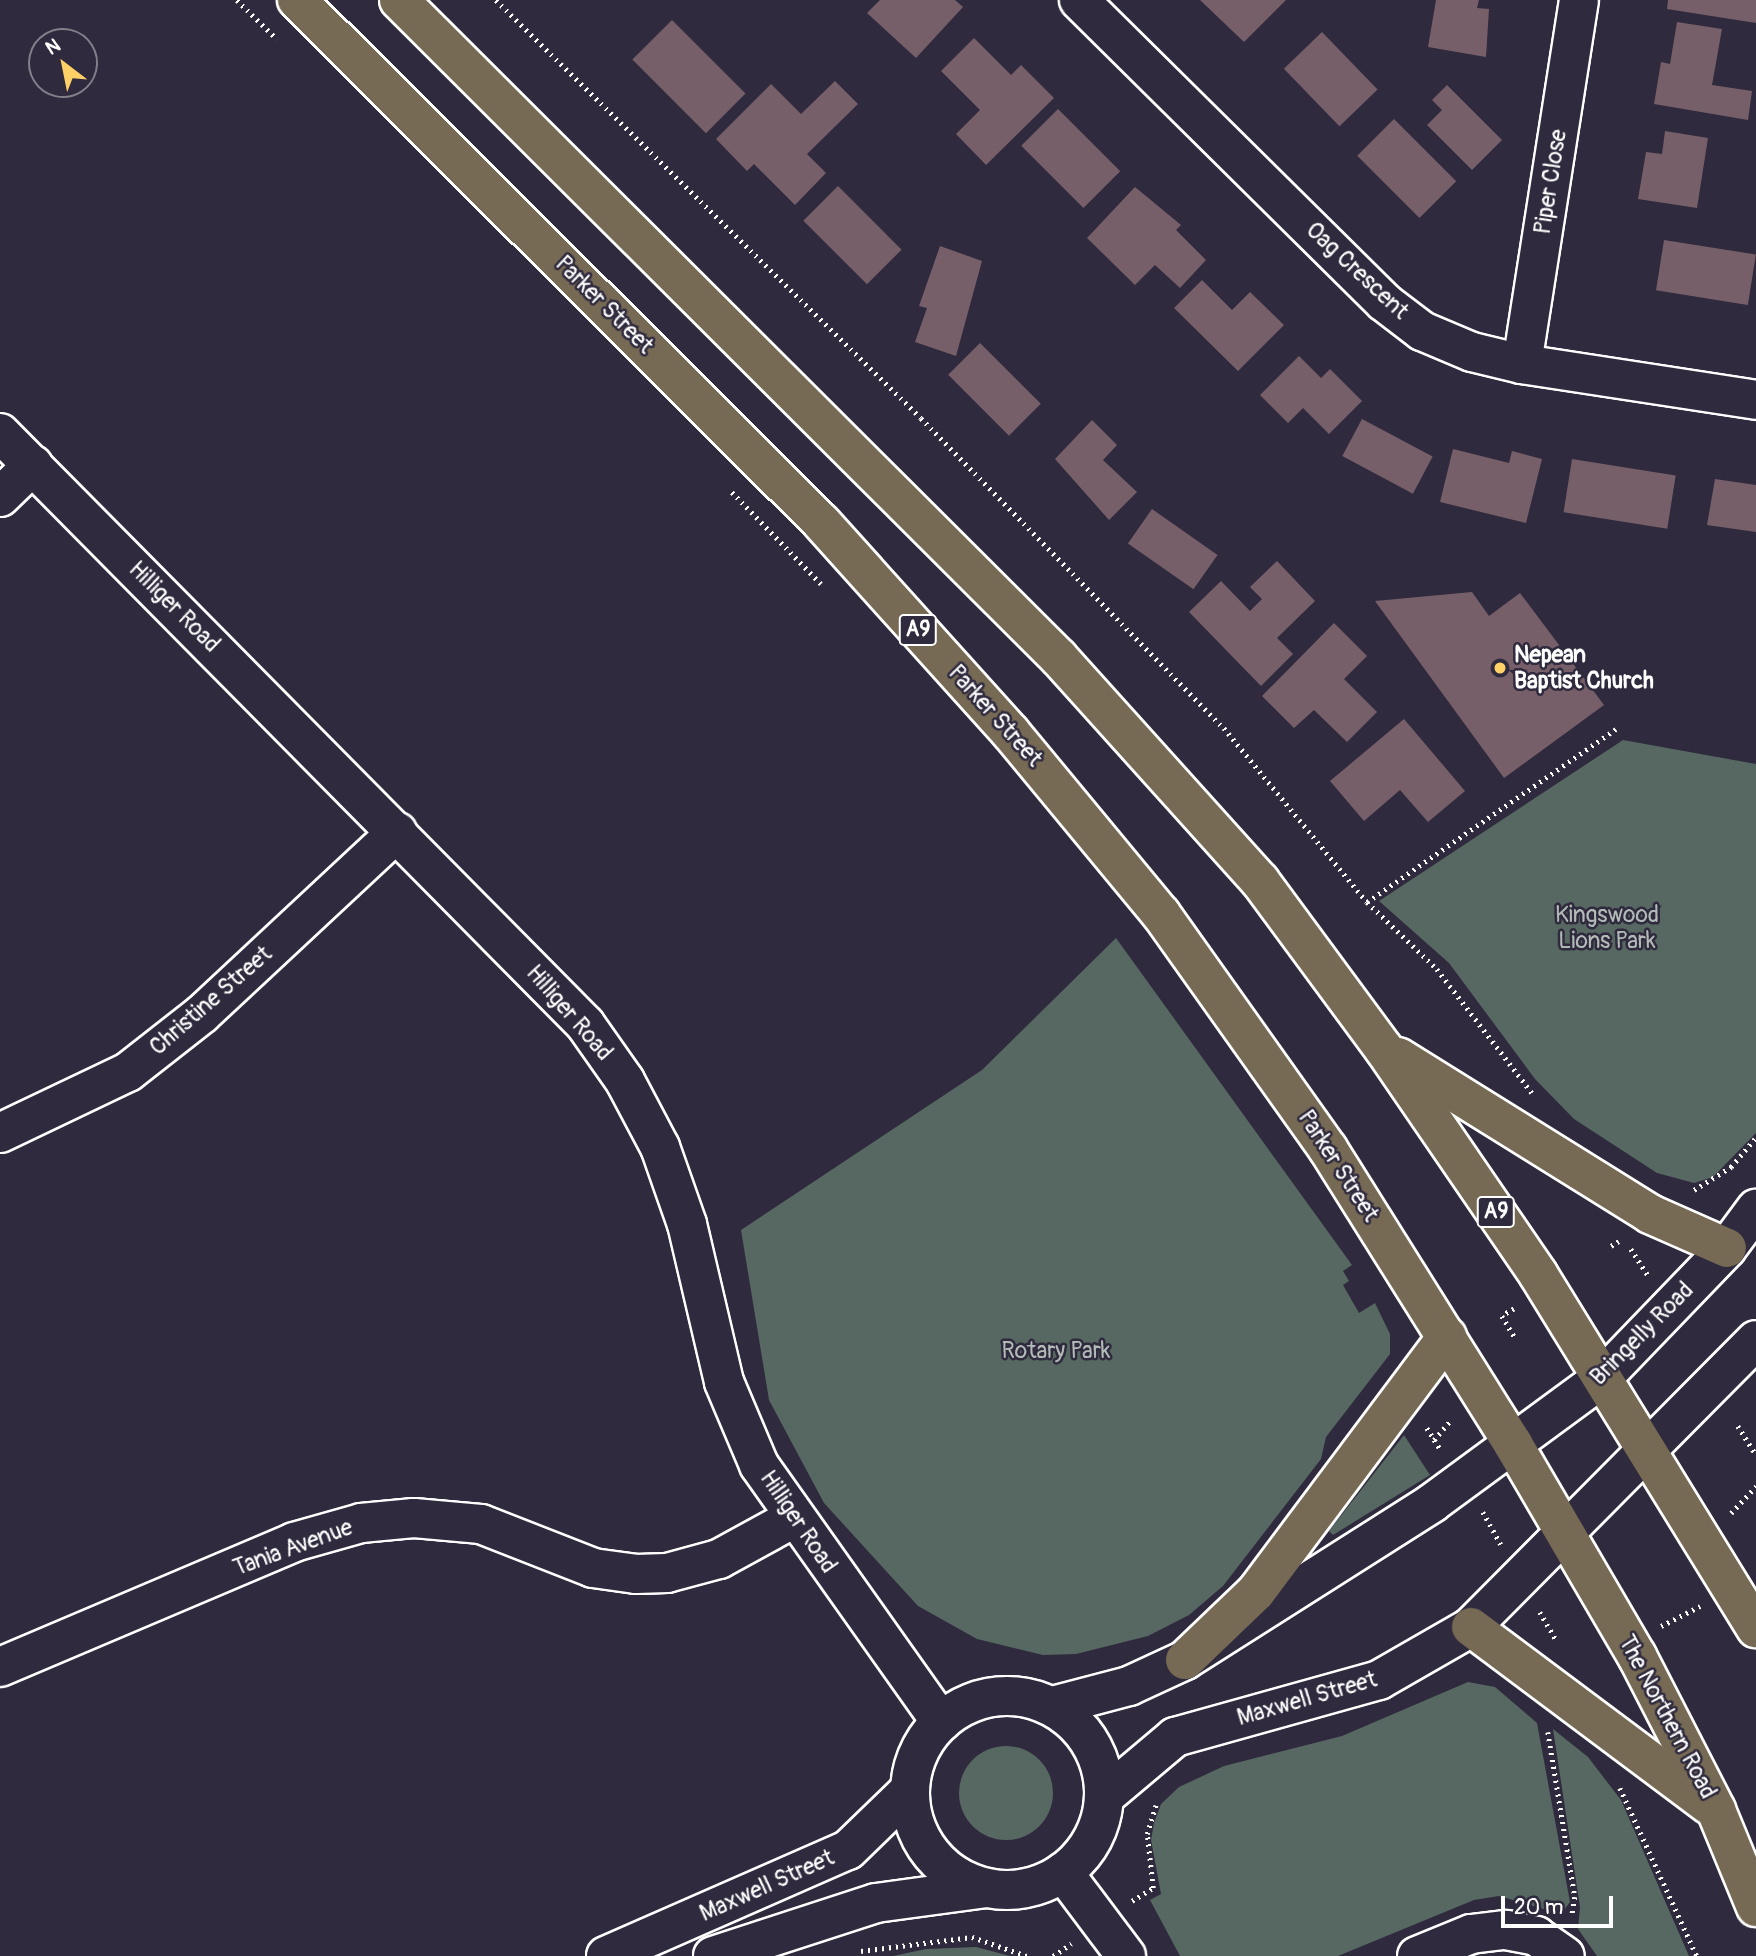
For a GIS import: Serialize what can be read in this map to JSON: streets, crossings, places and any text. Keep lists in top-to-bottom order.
{
  "streets": {
    "highway": ["Parker Street", "A9", "The Northern Road"],
    "street": [
      "Piper Close",
      "Oag Crescent",
      "Hilliger Road",
      "Christine Street",
      "Bringelly Road",
      "Tania Avenue",
      "Maxwell Street"
    ]
  },
  "crossings": [
    ["Piper Close", "Oag Crescent"],
    ["Parker Street", "Bringelly Road"],
    ["Parker Street", "Maxwell Street"],
    ["Parker Street", "The Northern Road"],
    ["Hilliger Road", "Christine Street"],
    ["Hilliger Road", "Tania Avenue"],
    ["Hilliger Road", "Maxwell Street"],
    ["A9", "Bringelly Road"],
    ["Maxwell Street", "The Northern Road"]
  ],
  "parks": ["Kingswood Lions Park", "Rotary Park"],
  "places": ["Nepean Baptist Church"],
  "scale_bar": "20 m",
  "north": "top left"
}
